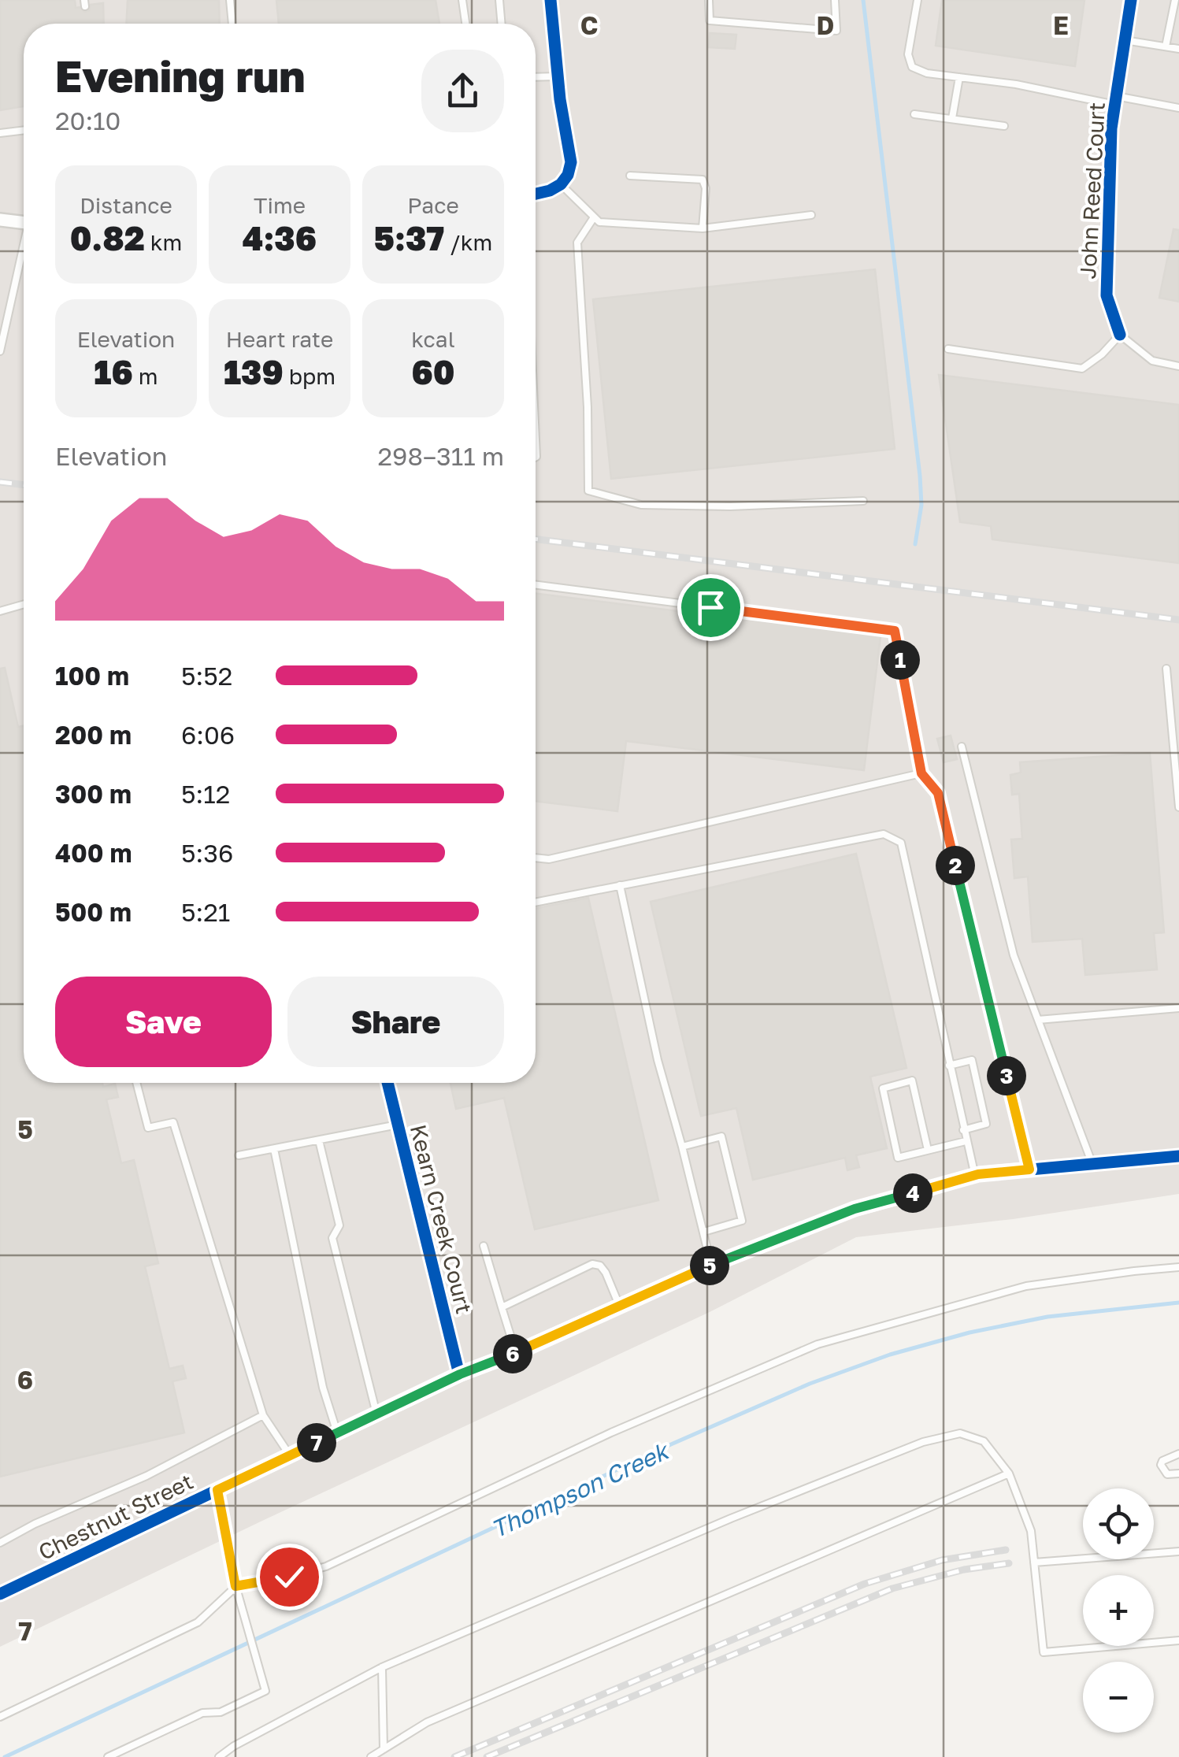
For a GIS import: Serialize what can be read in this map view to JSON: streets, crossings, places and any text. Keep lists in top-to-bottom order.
{
  "streets": {
    "street": ["John Reed Court", "Kearn Creek Court", "Chestnut Street"]
  },
  "crossings": [
    ["Kearn Creek Court", "Chestnut Street"]
  ],
  "water": ["Thompson Creek"],
  "page": {
    "heading": ["Evening run", "20:10"],
    "stats": [
      ["Distance", "0.82 km"],
      ["Time", "4:36"],
      ["Pace", "5:37 /km"],
      ["Elevation", "16 m"],
      ["Heart rate", "139 bpm"],
      ["kcal", "60"]
    ],
    "chart": ["Elevation", "298–311 m"],
    "pins": [
      "1",
      "2",
      "3",
      "4",
      "5",
      "6",
      "7"
    ],
    "list": [
      {
        "name": "100 m",
        "note": "5:52"
      },
      {
        "name": "200 m",
        "note": "6:06"
      },
      {
        "name": "300 m",
        "note": "5:12"
      },
      {
        "name": "400 m",
        "note": "5:36"
      },
      {
        "name": "500 m",
        "note": "5:21"
      }
    ],
    "buttons": ["Save", "Share"],
    "map_buttons": ["+", "−"]
  },
  "grid": {
    "columns": ["C", "D", "E"],
    "rows": ["5", "6", "7"]
  }
}
